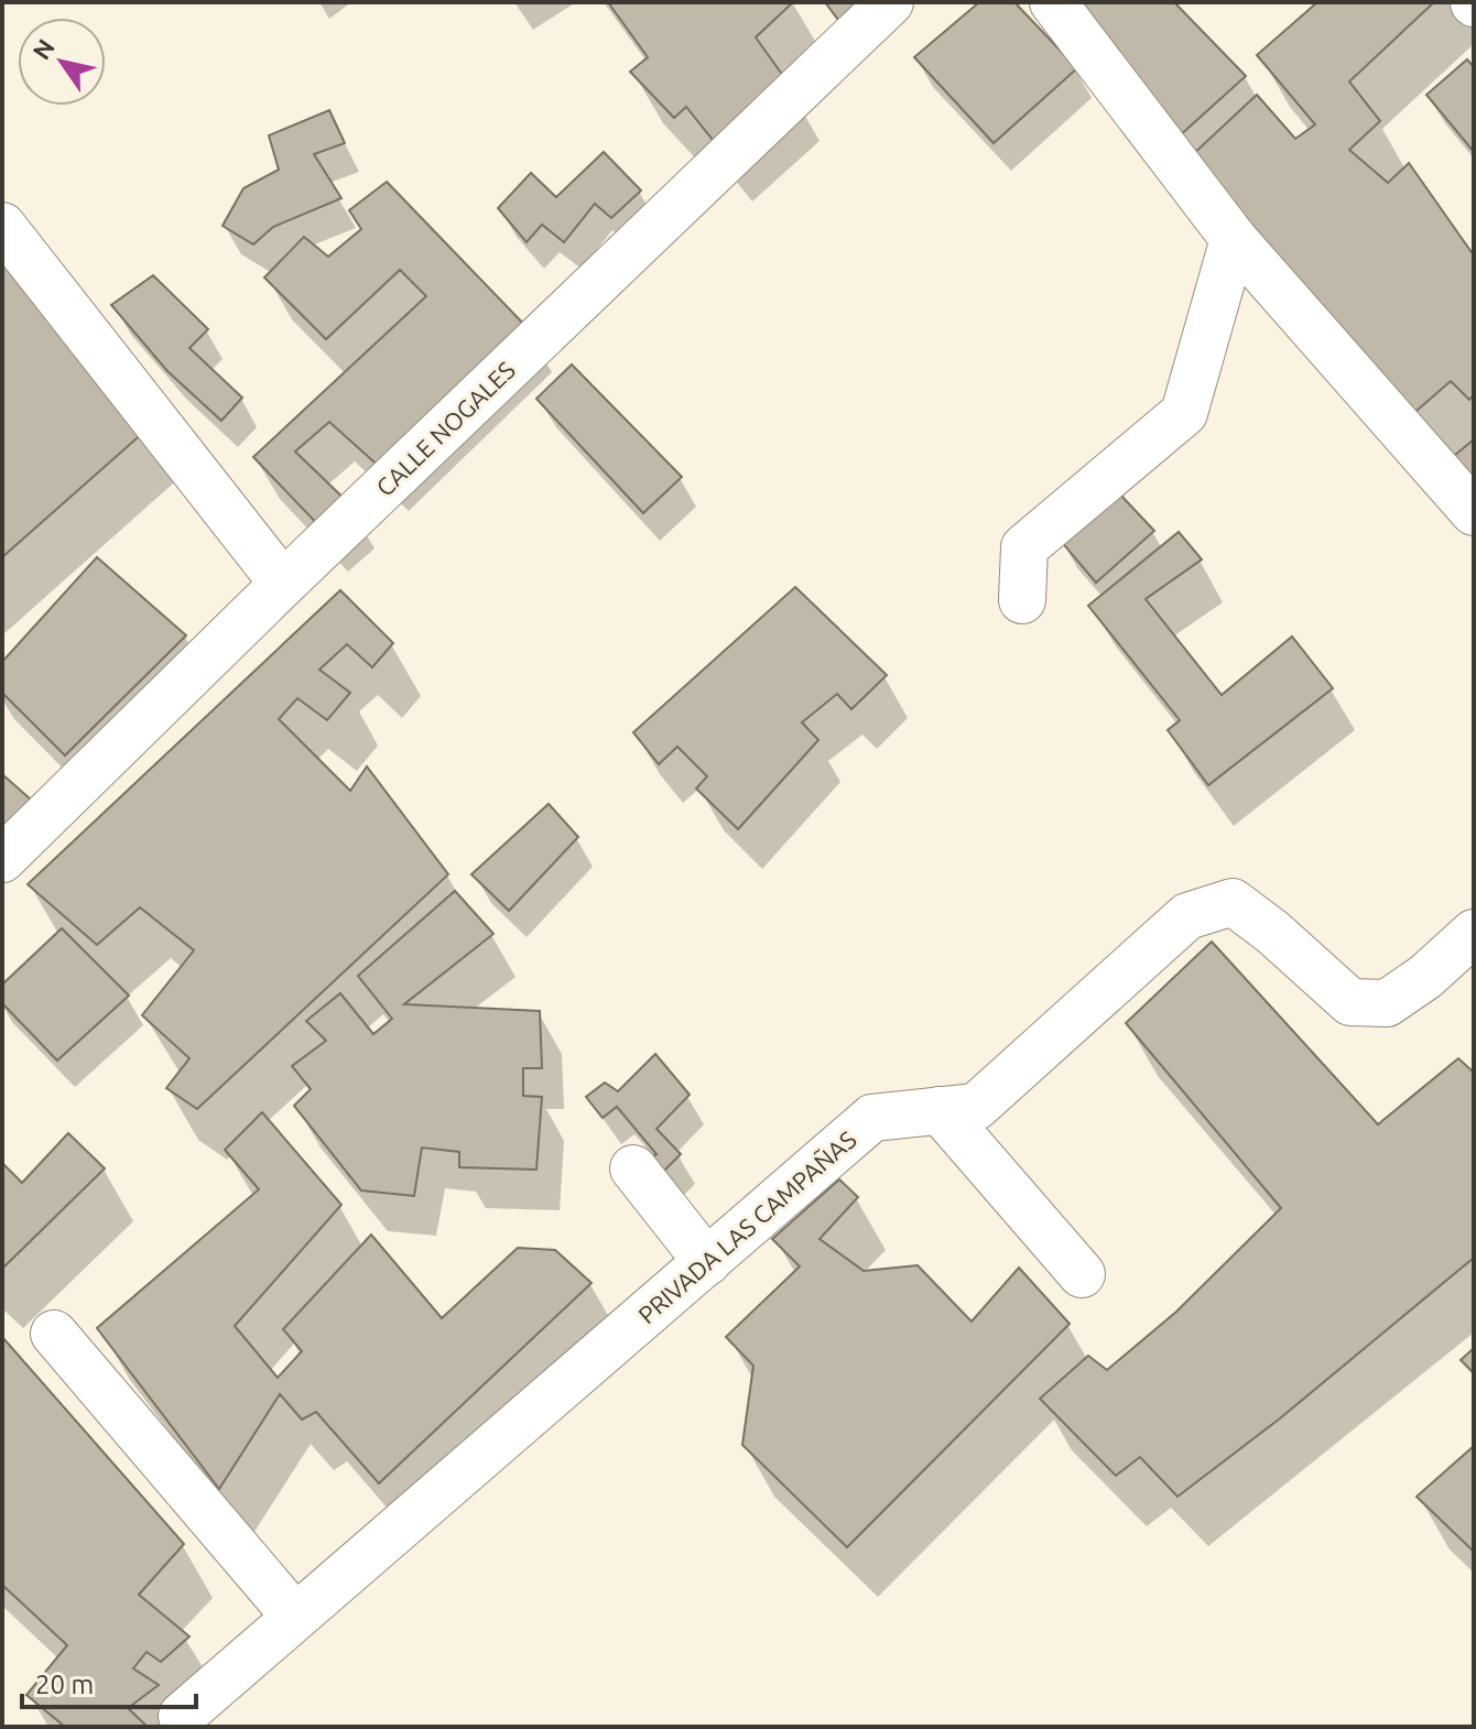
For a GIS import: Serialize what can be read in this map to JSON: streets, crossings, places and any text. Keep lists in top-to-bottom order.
{
  "streets": {
    "street": ["CALLE NOGALES", "PRIVADA LAS CAMPAÑAS"]
  },
  "scale_bar": "20 m",
  "north": "top left"
}
